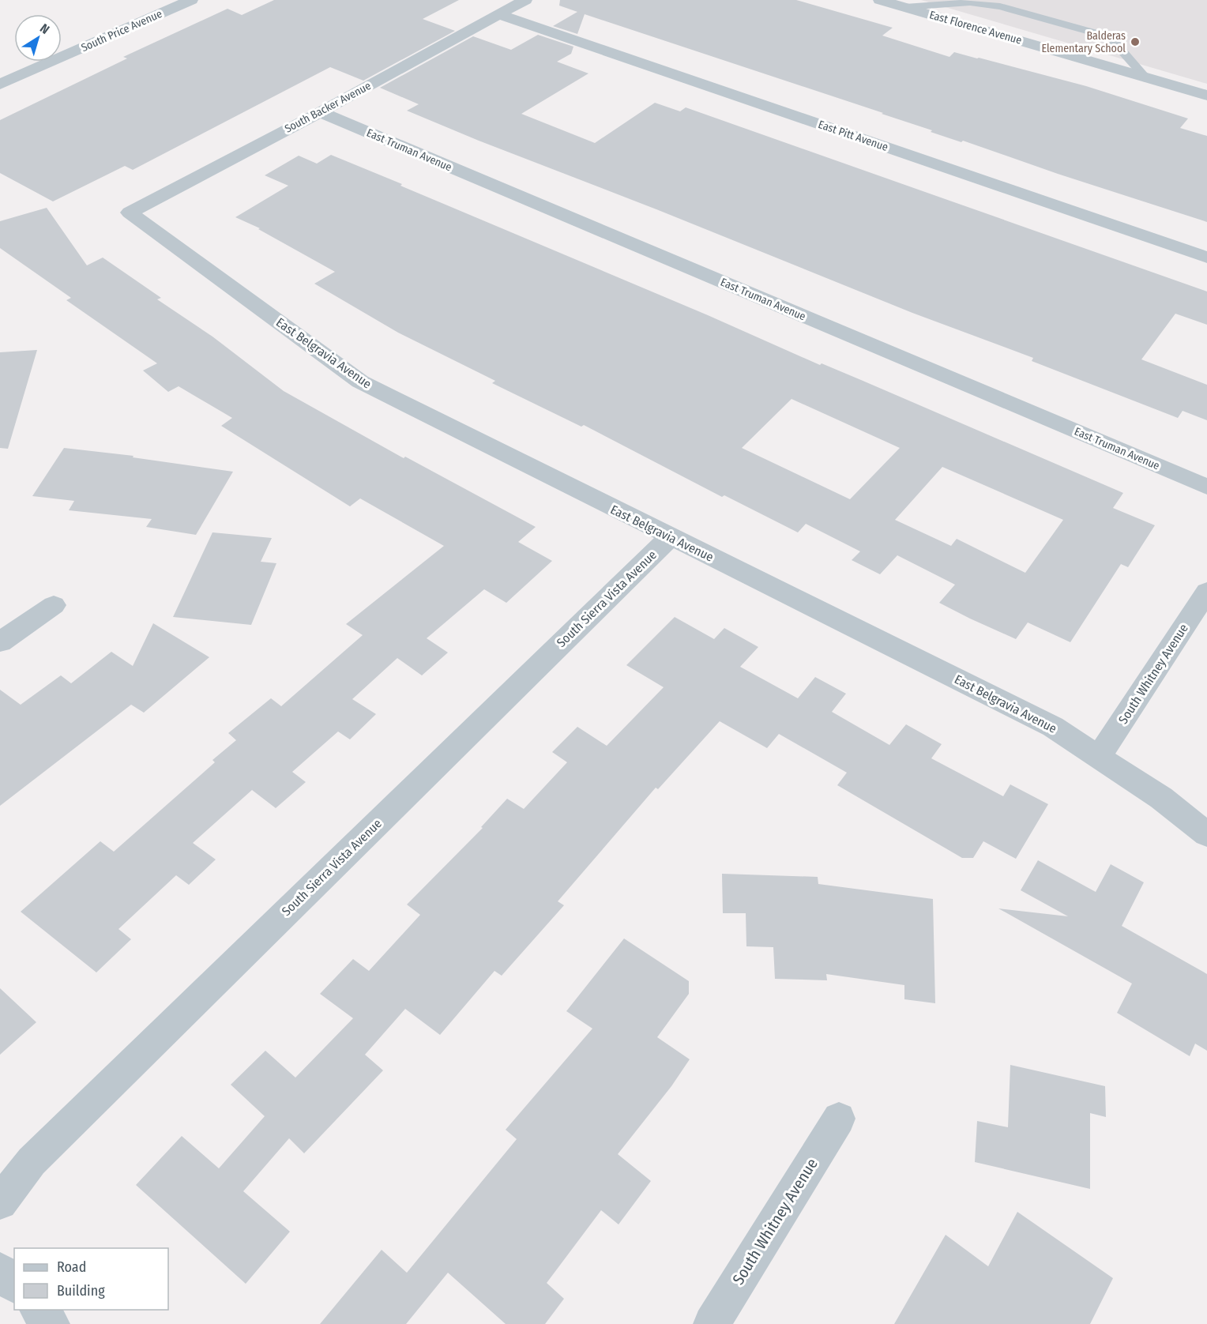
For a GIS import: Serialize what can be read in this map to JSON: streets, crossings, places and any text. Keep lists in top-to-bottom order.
{
  "streets": {
    "street": [
      "East Florence Avenue",
      "South Price Avenue",
      "South Backer Avenue",
      "East Pitt Avenue",
      "East Truman Avenue",
      "East Belgravia Avenue",
      "South Sierra Vista Avenue",
      "South Whitney Avenue"
    ]
  },
  "crossings": [
    ["South Backer Avenue", "East Pitt Avenue"],
    ["South Backer Avenue", "East Truman Avenue"],
    ["South Backer Avenue", "East Belgravia Avenue"],
    ["East Belgravia Avenue", "South Sierra Vista Avenue"],
    ["East Belgravia Avenue", "South Whitney Avenue"]
  ],
  "places": ["Balderas Elementary School"],
  "legend": ["Road", "Building"],
  "north": "top right"
}
